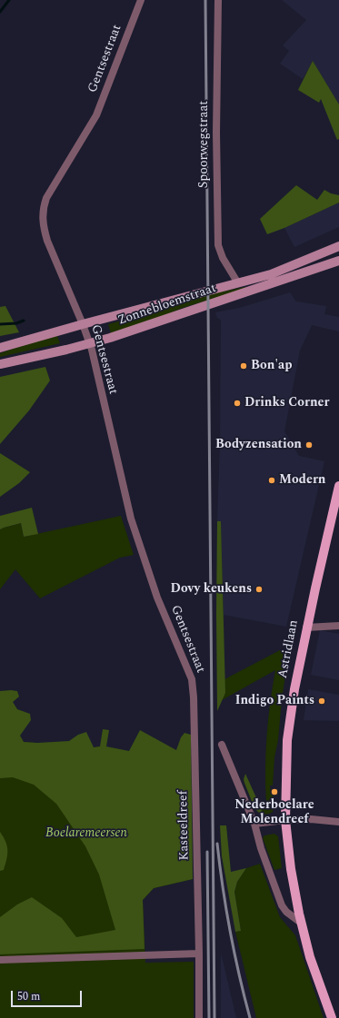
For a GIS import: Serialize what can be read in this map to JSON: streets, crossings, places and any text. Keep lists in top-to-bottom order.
{
  "streets": {
    "main road": ["Zonnebloemstraat", "Astridlaan"],
    "street": ["Gentsestraat", "Spoorwegstraat", "Kasteeldreef"]
  },
  "crossings": [
    ["Gentsestraat", "Zonnebloemstraat"],
    ["Gentsestraat", "Kasteeldreef"],
    ["Spoorwegstraat", "Zonnebloemstraat"]
  ],
  "parks": ["Boelaremeersen"],
  "places": [
    "Bon'ap",
    "Drinks Corner",
    "Bodyzensation",
    "Modern",
    "Dovy keukens",
    "Indigo Paints",
    "Nederboelare Molendreef"
  ],
  "scale_bar": "50 m"
}
